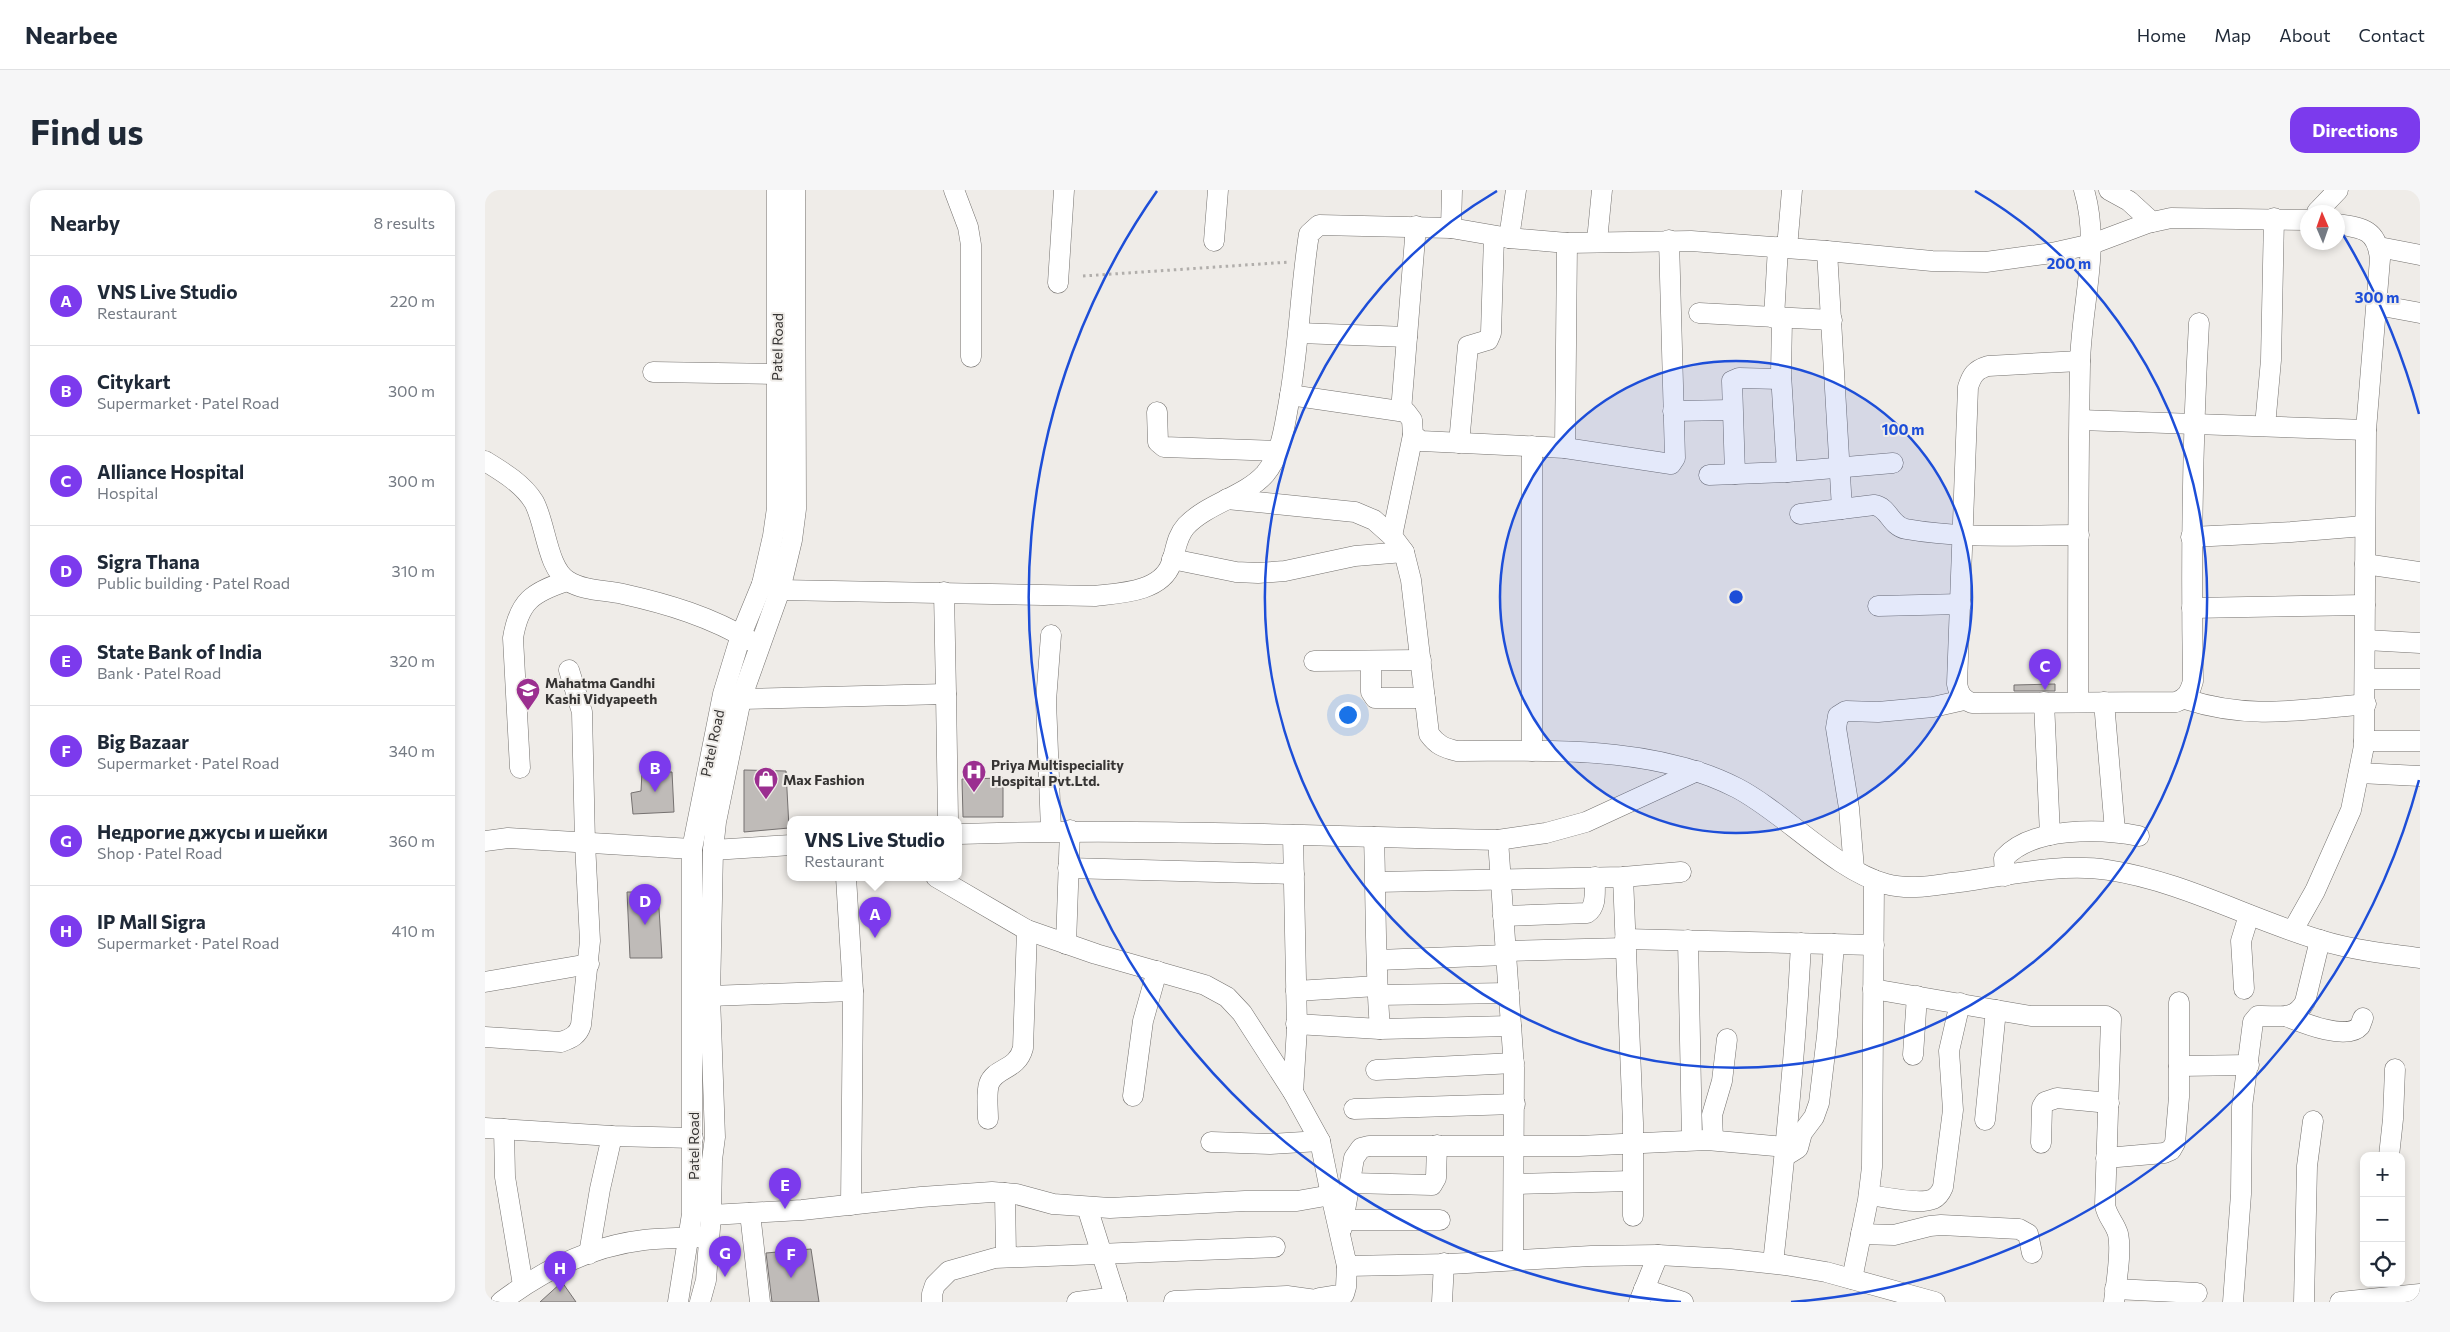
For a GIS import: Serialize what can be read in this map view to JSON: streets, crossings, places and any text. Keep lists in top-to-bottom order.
{
  "streets": {
    "street": ["Patel Road"]
  },
  "places": {
    "school or university": ["Mahatma Gandhi Kashi Vidyapeeth"],
    "hospital": ["Priya Multispeciality Hospital Pvt.Ltd."],
    "shop": ["Max Fashion"]
  },
  "north": "top",
  "page": {
    "header": "Nearbee",
    "nav": [
      "Home",
      "Map",
      "About",
      "Contact"
    ],
    "buttons": "Directions",
    "title": "Find us",
    "heading": ["Nearby", "8 results"],
    "list": [
      {
        "mark": "A",
        "name": "VNS Live Studio",
        "note": "Restaurant",
        "value": "220 m"
      },
      {
        "mark": "B",
        "name": "Citykart",
        "note": "Supermarket · Patel Road",
        "value": "300 m"
      },
      {
        "mark": "C",
        "name": "Alliance Hospital",
        "note": "Hospital",
        "value": "300 m"
      },
      {
        "mark": "D",
        "name": "Sigra Thana",
        "note": "Public building · Patel Road",
        "value": "310 m"
      },
      {
        "mark": "E",
        "name": "State Bank of India",
        "note": "Bank · Patel Road",
        "value": "320 m"
      },
      {
        "mark": "F",
        "name": "Big Bazaar",
        "note": "Supermarket · Patel Road",
        "value": "340 m"
      },
      {
        "mark": "G",
        "name": "Недрогие джусы и шейки",
        "note": "Shop · Patel Road",
        "value": "360 m"
      },
      {
        "mark": "H",
        "name": "IP Mall Sigra",
        "note": "Supermarket · Patel Road",
        "value": "410 m"
      }
    ],
    "pins": [
      "C",
      "B",
      "D",
      "A",
      "E",
      "G",
      "F",
      "H"
    ],
    "popup": ["VNS Live Studio", "Restaurant"],
    "map_buttons": ["+", "−"]
  },
  "rings": ["200 m", "300 m", "100 m"]
}
